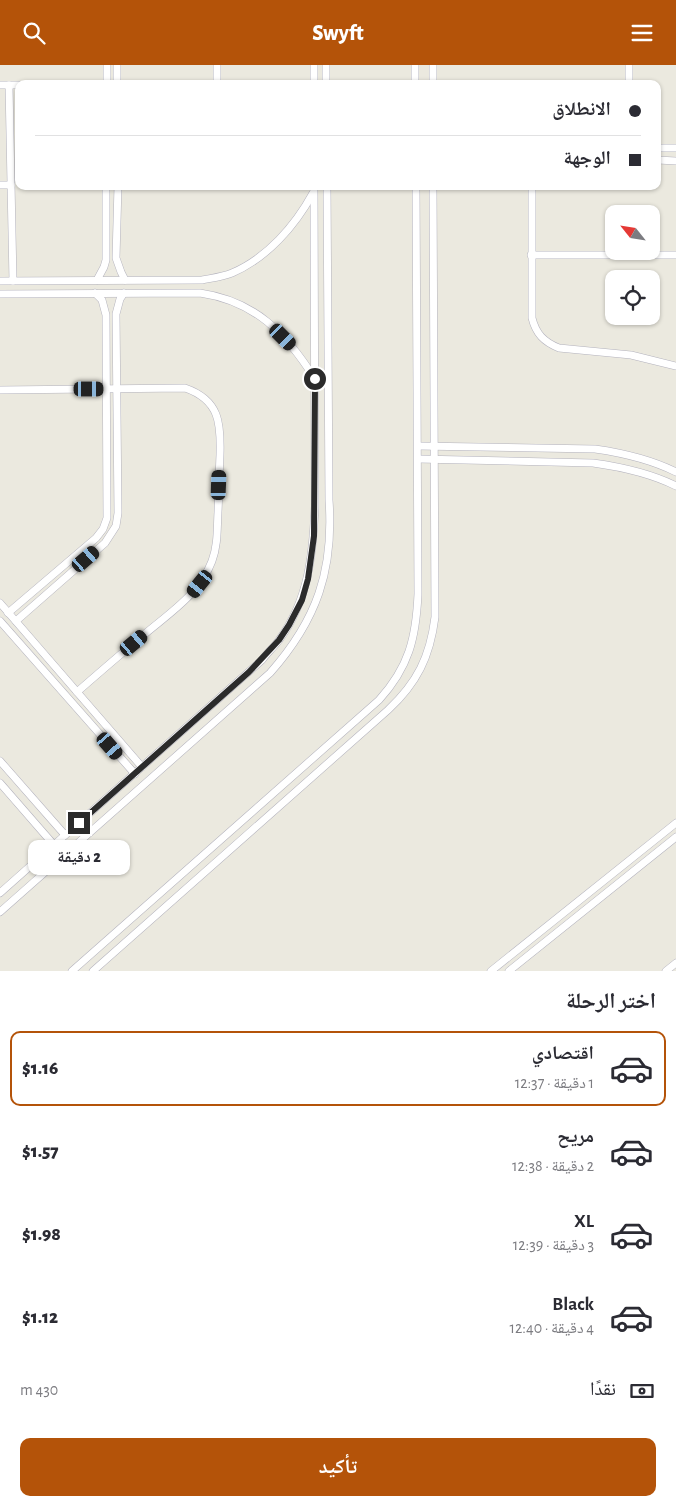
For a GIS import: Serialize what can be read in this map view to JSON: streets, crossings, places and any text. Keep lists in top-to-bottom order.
{
  "north": "top left",
  "page": {
    "header": "Swyft",
    "banner": ["الانطلاق", "الوجهة"],
    "bubble": "2 دقيقة",
    "heading": "اختر الرحلة",
    "list": [
      {
        "name": "اقتصادي",
        "note": "1 دقيقة · 12:37",
        "value": "$1.16"
      },
      {
        "name": "مريح",
        "note": "2 دقيقة · 12:38",
        "value": "$1.57"
      },
      {
        "name": "XL",
        "note": "3 دقيقة · 12:39",
        "value": "$1.98"
      },
      {
        "name": "Black",
        "note": "4 دقيقة · 12:40",
        "value": "$1.12"
      }
    ],
    "pay": ["نقدًا", "430 m"],
    "buttons": "تأكيد"
  }
}
